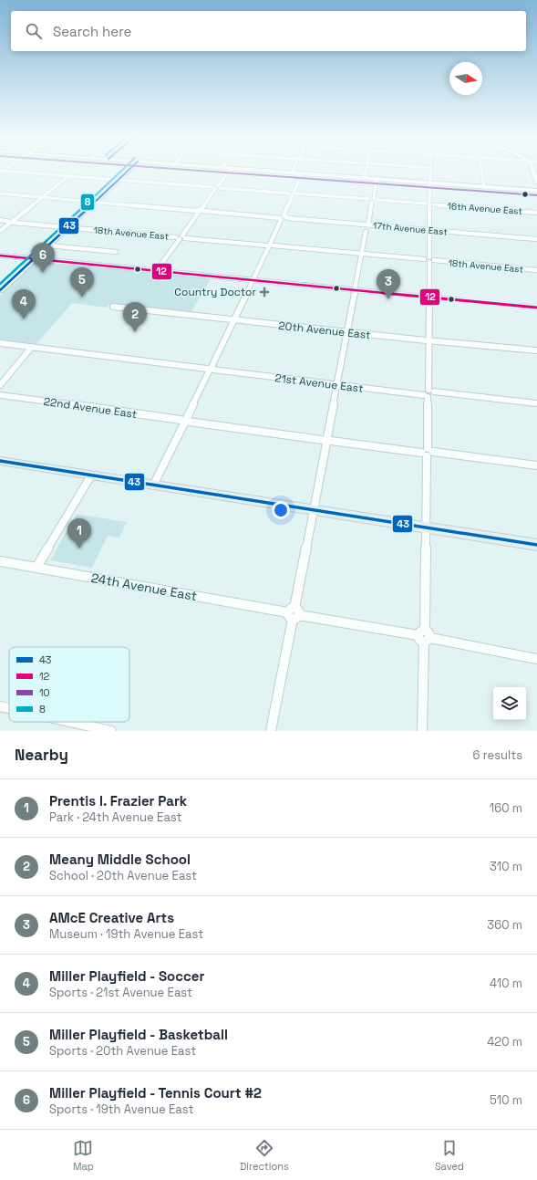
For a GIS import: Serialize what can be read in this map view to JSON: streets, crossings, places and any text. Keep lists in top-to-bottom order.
{
  "streets": {
    "street": [
      "16th Avenue East",
      "17th Avenue East",
      "18th Avenue East",
      "20th Avenue East",
      "21st Avenue East",
      "22nd Avenue East",
      "24th Avenue East"
    ]
  },
  "places": {
    "health": ["Country Doctor"]
  },
  "lines": [
    "transit line 43",
    "transit line 10",
    "transit line 8",
    "transit line 12"
  ],
  "legend": [
    "43",
    "12",
    "10",
    "8"
  ],
  "north": "right",
  "page": {
    "search": "Search here",
    "pins": [
      "6",
      "5",
      "3",
      "4",
      "2",
      "1"
    ],
    "heading": ["Nearby", "6 results"],
    "list": [
      {
        "mark": "1",
        "name": "Prentis I. Frazier Park",
        "note": "Park · 24th Avenue East",
        "value": "160 m"
      },
      {
        "mark": "2",
        "name": "Meany Middle School",
        "note": "School · 20th Avenue East",
        "value": "310 m"
      },
      {
        "mark": "3",
        "name": "AMcE Creative Arts",
        "note": "Museum · 19th Avenue East",
        "value": "360 m"
      },
      {
        "mark": "4",
        "name": "Miller Playfield - Soccer",
        "note": "Sports · 21st Avenue East",
        "value": "410 m"
      },
      {
        "mark": "5",
        "name": "Miller Playfield - Basketball",
        "note": "Sports · 20th Avenue East",
        "value": "420 m"
      },
      {
        "mark": "6",
        "name": "Miller Playfield - Tennis Court #2",
        "note": "Sports · 19th Avenue East",
        "value": "510 m"
      }
    ],
    "nav": ["Map", "Directions", "Saved"]
  }
}
